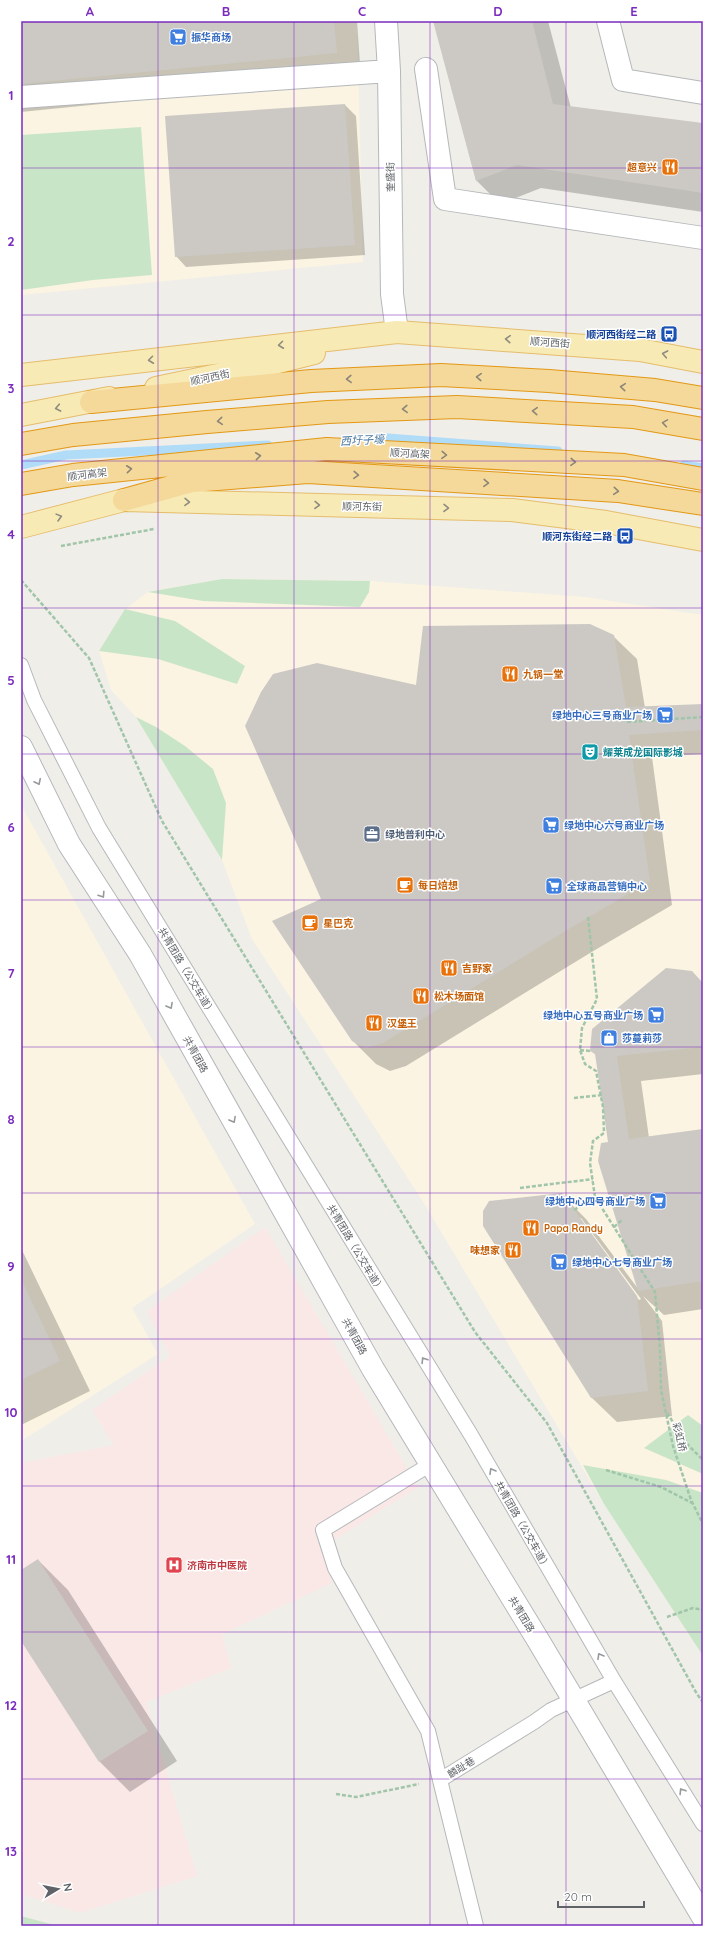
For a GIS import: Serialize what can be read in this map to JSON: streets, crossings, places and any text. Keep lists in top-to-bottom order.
{
  "streets": {
    "highway": ["顺河高架"],
    "main road": [
      "奎盛街",
      "顺河西街",
      "顺河东街",
      "共青团路"
    ],
    "lane": ["共青团路（公交车道）", "麟趾巷"],
    "path": ["彩虹桥"]
  },
  "crossings": [
    ["奎盛街", "顺河西街"],
    ["共青团路（公交车道）", "麟趾巷"],
    ["共青团路", "麟趾巷"]
  ],
  "one_way": ["顺河东街", "共青团路（公交车道）", "共青团路"],
  "water": ["西圩子壕"],
  "places": {
    "supermarket": [
      "振华商场",
      "绿地中心三号商业广场",
      "绿地中心六号商业广场",
      "全球商品营销中心",
      "绿地中心五号商业广场",
      "绿地中心四号商业广场",
      "绿地中心七号商业广场"
    ],
    "restaurant": [
      "超意兴",
      "九锅一堂",
      "吉野家",
      "松木场面馆",
      "汉堡王",
      "Papa Randy",
      "味想家"
    ],
    "bus stop": ["顺河西街经二路", "顺河东街经二路"],
    "theatre": ["耀莱成龙国际影城"],
    "office": ["绿地普利中心"],
    "cafe": ["每日焙想", "星巴克"],
    "shop": ["莎蔓莉莎"],
    "hospital": ["济南市中医院"]
  },
  "scale_bar": "20 m",
  "north": "right",
  "grid": {
    "columns": [
      "A",
      "B",
      "C",
      "D",
      "E"
    ],
    "rows": [
      "1",
      "2",
      "3",
      "4",
      "5",
      "6",
      "7",
      "8",
      "9",
      "10",
      "11",
      "12",
      "13"
    ]
  }
}
